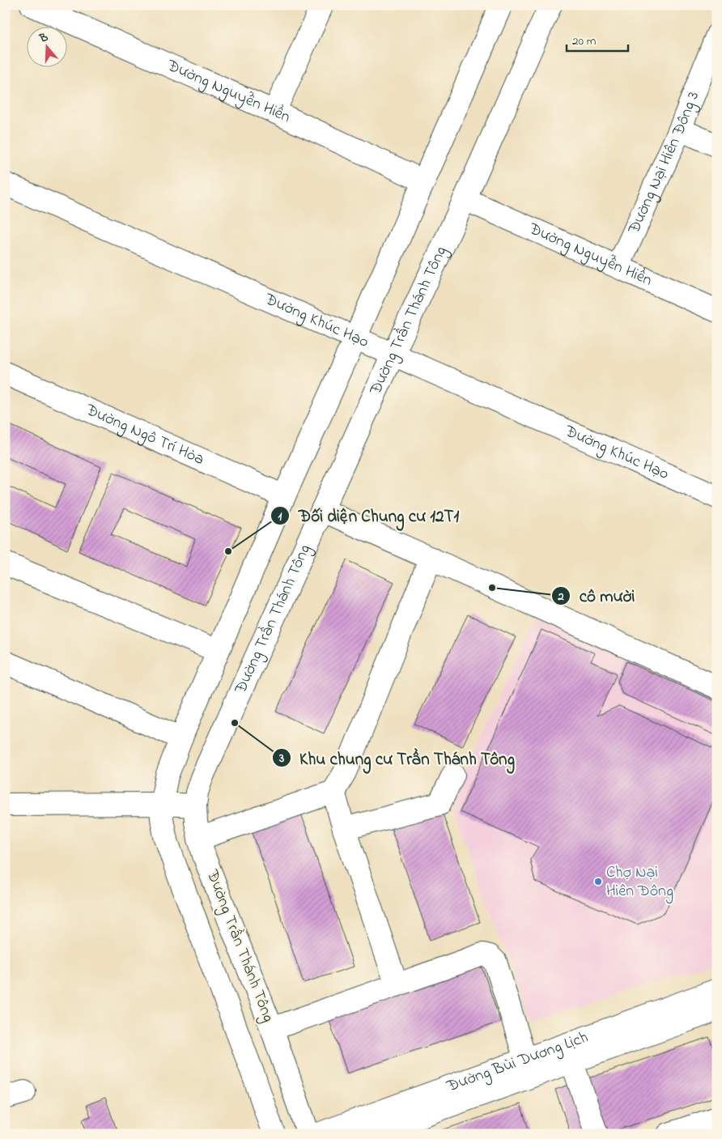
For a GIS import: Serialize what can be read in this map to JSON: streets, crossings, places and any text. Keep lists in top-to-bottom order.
{
  "streets": {
    "street": [
      "Đường Nguyễn Hiền",
      "Đường Nại Hiên Đông 3",
      "Đường Trần Thánh Tông",
      "Đường Khúc Hạo",
      "Đường Ngô Trí Hòa",
      "Đường Bùi Dương Lịch"
    ]
  },
  "crossings": [
    ["Đường Nguyễn Hiền", "Đường Nại Hiên Đông 3"],
    ["Đường Nguyễn Hiền", "Đường Trần Thánh Tông"],
    ["Đường Trần Thánh Tông", "Đường Khúc Hạo"],
    ["Đường Trần Thánh Tông", "Đường Ngô Trí Hòa"]
  ],
  "places": [
    "Đối diện Chung cư 12T1",
    "cô mười",
    "Khu chung cư Trần Thánh Tông",
    "Chợ Nại Hiên Đông"
  ],
  "scale_bar": "20 m",
  "north": "top"
}
